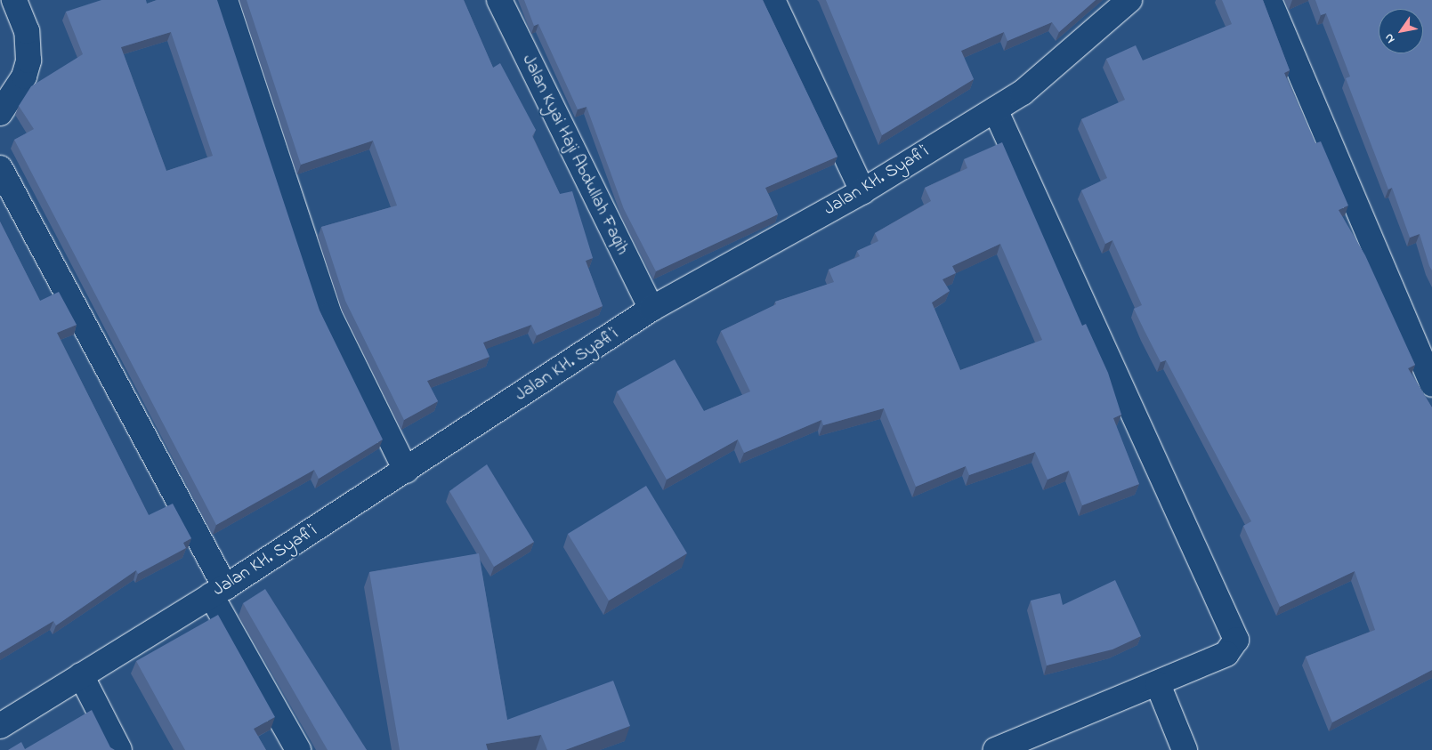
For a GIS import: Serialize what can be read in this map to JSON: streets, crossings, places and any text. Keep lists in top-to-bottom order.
{
  "streets": {
    "street": ["Jalan Kyai Haji Abdullah Faqih", "Jalan KH. Syafi'i"]
  },
  "crossings": [
    ["Jalan Kyai Haji Abdullah Faqih", "Jalan KH. Syafi'i"]
  ],
  "north": "bottom left"
}
